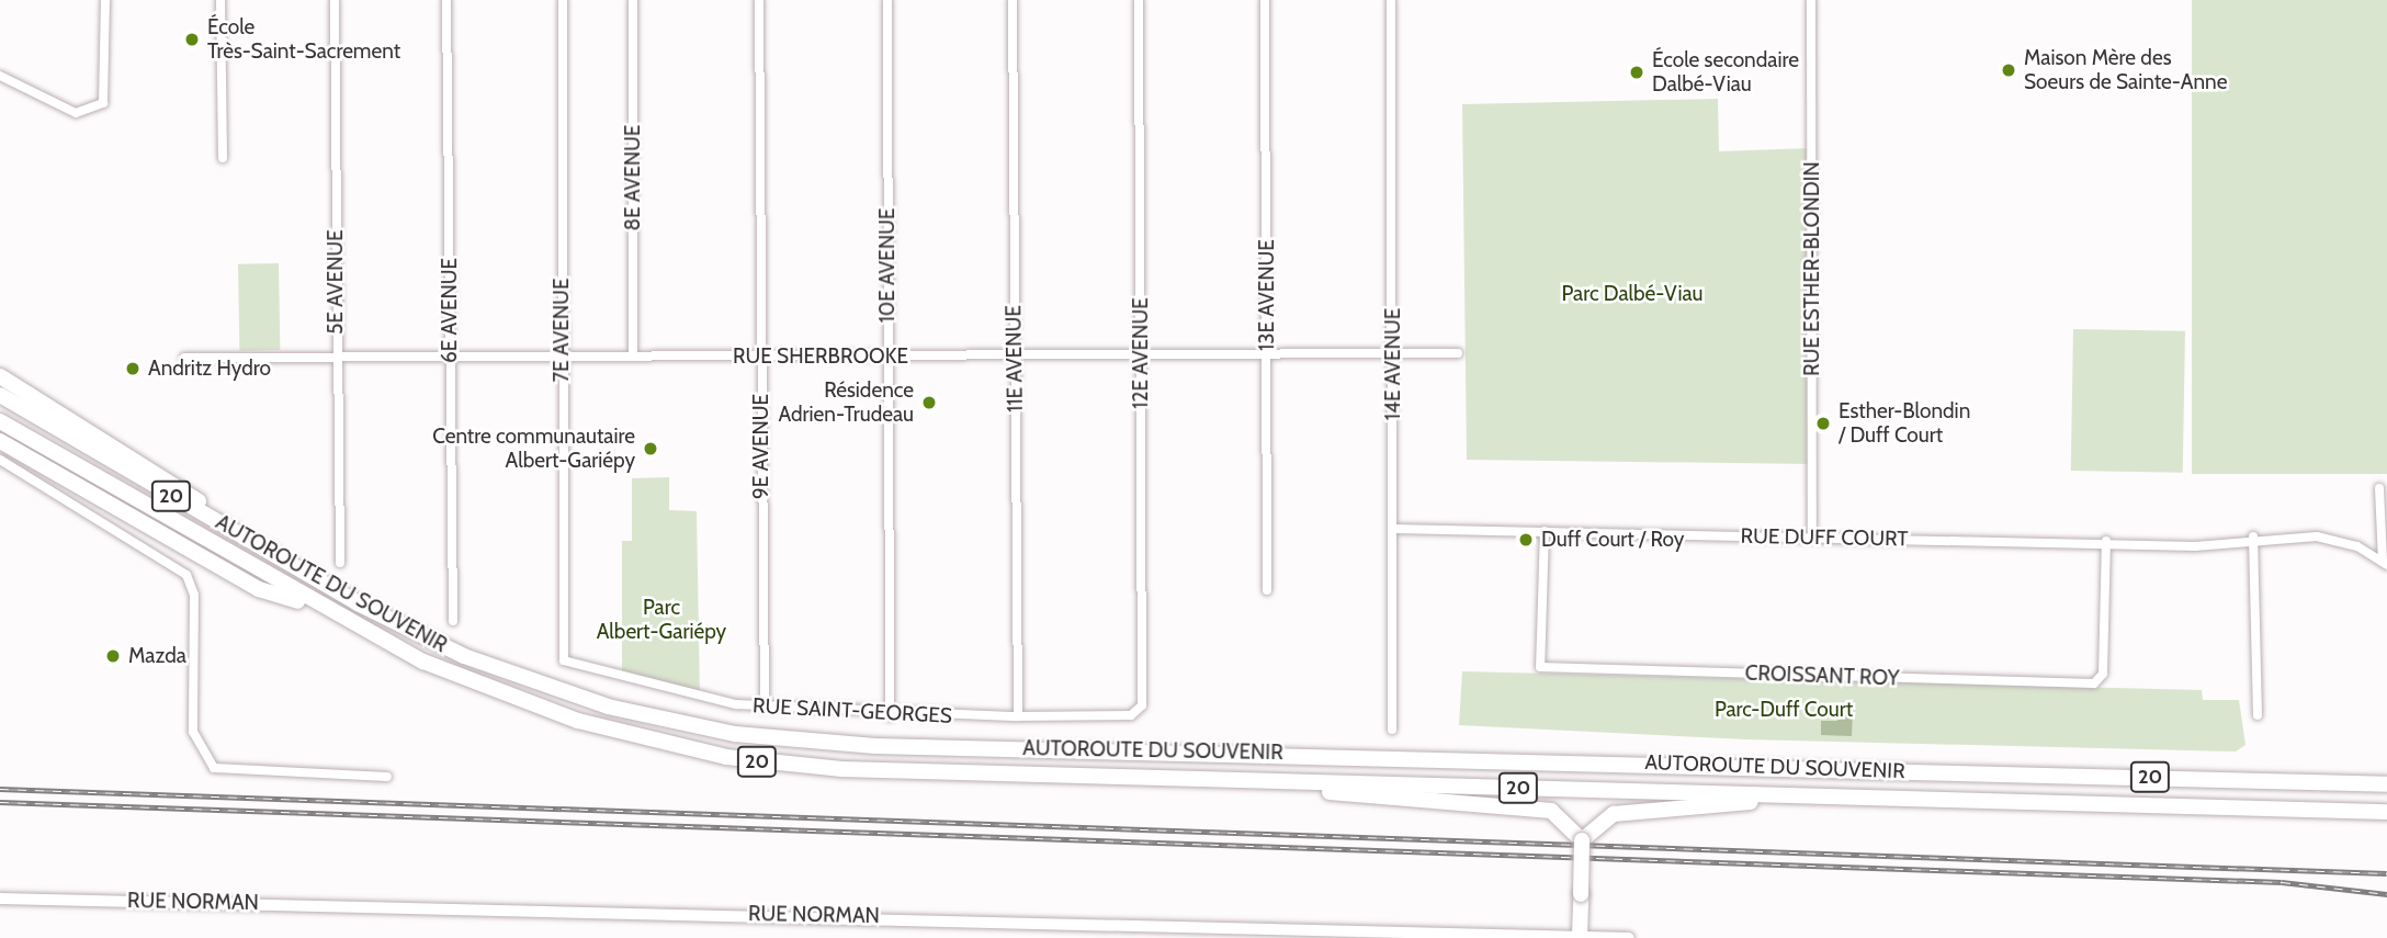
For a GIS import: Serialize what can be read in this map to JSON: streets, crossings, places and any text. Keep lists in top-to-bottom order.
{
  "streets": {
    "highway": ["20", "AUTOROUTE DU SOUVENIR"],
    "street": [
      "8E AVENUE",
      "10E AVENUE",
      "RUE ESTHER-BLONDIN",
      "5E AVENUE",
      "13E AVENUE",
      "6E AVENUE",
      "7E AVENUE",
      "12E AVENUE",
      "RUE SHERBROOKE",
      "11E AVENUE",
      "14E AVENUE",
      "9E AVENUE",
      "RUE DUFF COURT",
      "CROISSANT ROY",
      "RUE SAINT-GEORGES",
      "RUE NORMAN"
    ]
  },
  "crossings": [
    ["8E AVENUE", "RUE SHERBROOKE"],
    ["10E AVENUE", "RUE SHERBROOKE"],
    ["10E AVENUE", "RUE SAINT-GEORGES"],
    ["RUE ESTHER-BLONDIN", "RUE DUFF COURT"],
    ["5E AVENUE", "RUE SHERBROOKE"],
    ["13E AVENUE", "RUE SHERBROOKE"],
    ["6E AVENUE", "RUE SHERBROOKE"],
    ["7E AVENUE", "RUE SHERBROOKE"],
    ["7E AVENUE", "RUE SAINT-GEORGES"],
    ["12E AVENUE", "RUE SHERBROOKE"],
    ["12E AVENUE", "RUE SAINT-GEORGES"],
    ["RUE SHERBROOKE", "11E AVENUE"],
    ["RUE SHERBROOKE", "14E AVENUE"],
    ["RUE SHERBROOKE", "9E AVENUE"],
    ["11E AVENUE", "RUE SAINT-GEORGES"],
    ["14E AVENUE", "RUE DUFF COURT"],
    ["9E AVENUE", "RUE SAINT-GEORGES"],
    ["RUE DUFF COURT", "CROISSANT ROY"]
  ],
  "parks": ["Parc Dalbé-Viau", "Parc Albert-Gariépy", "Parc-Duff Court"],
  "places": [
    "École Très-Saint-Sacrement",
    "Maison Mère des Soeurs de Sainte-Anne",
    "École secondaire Dalbé-Viau",
    "Andritz Hydro",
    "Résidence Adrien-Trudeau",
    "Esther-Blondin / Duff Court",
    "Centre communautaire Albert-Gariépy",
    "Duff Court / Roy",
    "Mazda"
  ]
}
